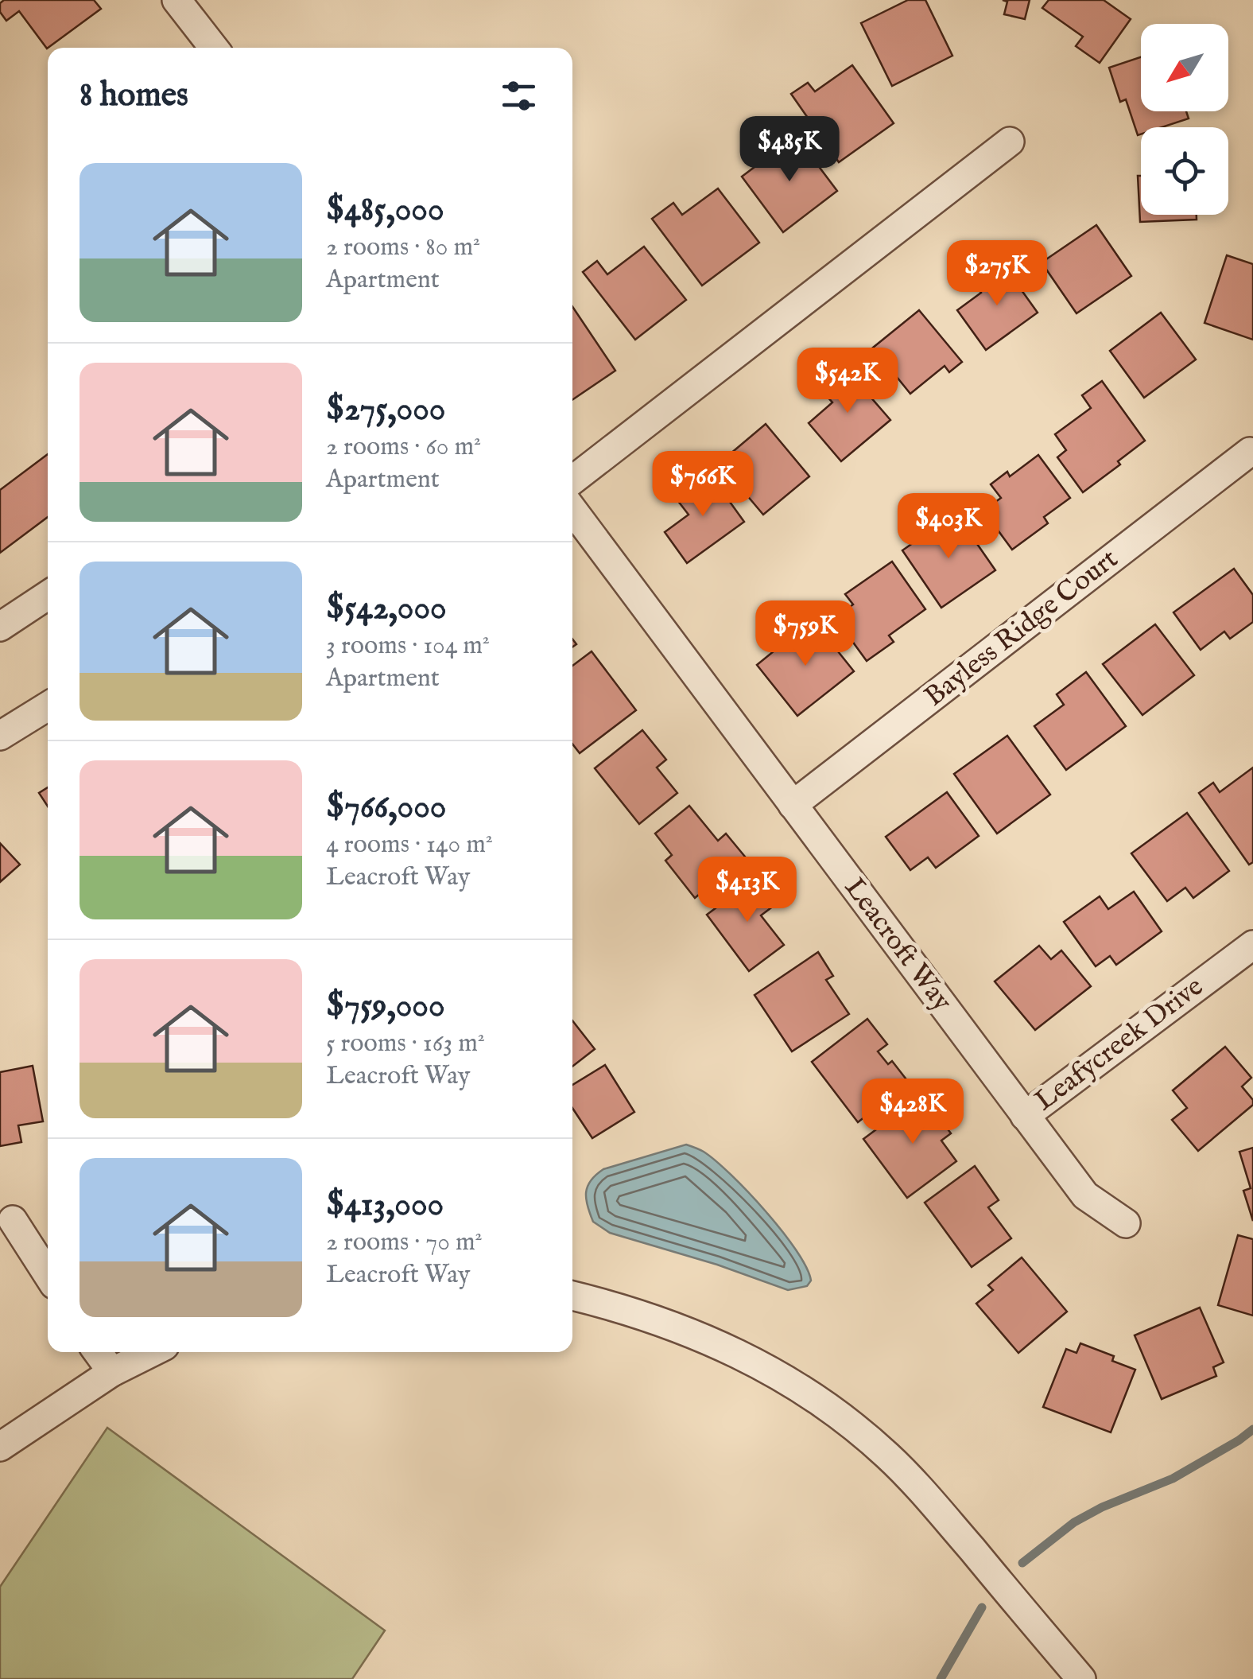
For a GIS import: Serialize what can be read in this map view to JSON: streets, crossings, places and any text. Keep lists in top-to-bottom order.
{
  "streets": {
    "street": ["Bayless Ridge Court", "Leacroft Way", "Leafycreek Drive"]
  },
  "crossings": [
    ["Bayless Ridge Court", "Leacroft Way"],
    ["Leacroft Way", "Leafycreek Drive"]
  ],
  "north": "bottom left",
  "page": {
    "heading": "8 homes",
    "price": [
      "$485K",
      "$275K",
      "$542K",
      "$766K",
      "$403K",
      "$759K",
      "$413K",
      "$428K"
    ],
    "list": [
      {
        "name": "$485,000",
        "note": "2 rooms · 80 m² · Apartment"
      },
      {
        "name": "$275,000",
        "note": "2 rooms · 60 m² · Apartment"
      },
      {
        "name": "$542,000",
        "note": "3 rooms · 104 m² · Apartment"
      },
      {
        "name": "$766,000",
        "note": "4 rooms · 140 m² · Leacroft Way"
      },
      {
        "name": "$759,000",
        "note": "5 rooms · 163 m² · Leacroft Way"
      },
      {
        "name": "$413,000",
        "note": "2 rooms · 70 m² · Leacroft Way"
      }
    ]
  }
}
